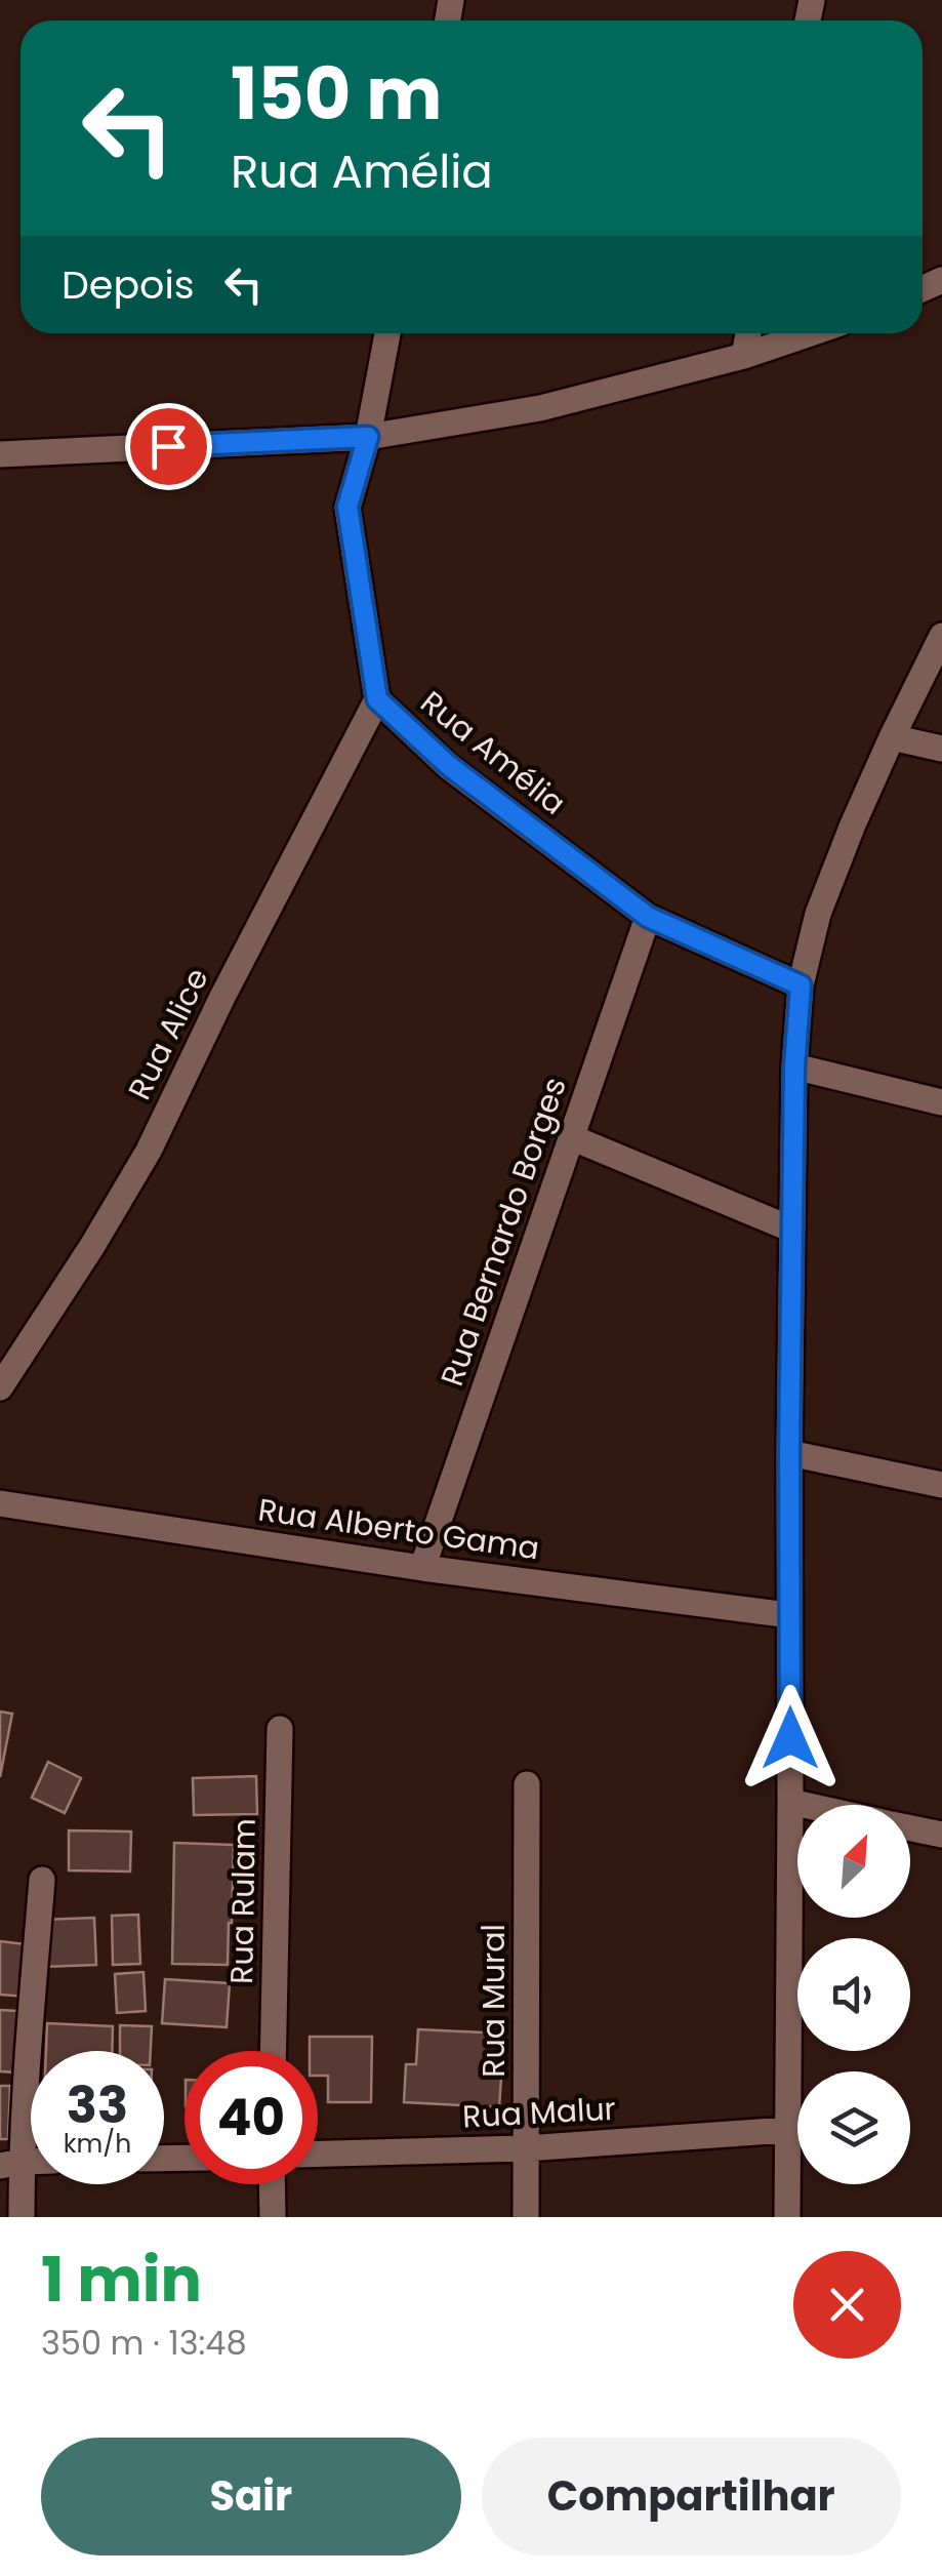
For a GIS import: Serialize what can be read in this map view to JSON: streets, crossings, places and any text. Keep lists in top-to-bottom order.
{
  "streets": {
    "street": [
      "Rua Amélia",
      "Rua Alice",
      "Rua Bernardo Borges",
      "Rua Alberto Gama",
      "Rua Rulam",
      "Rua Mural",
      "Rua Malur"
    ]
  },
  "crossings": [
    ["Rua Amélia", "Rua Alice"],
    ["Rua Amélia", "Rua Bernardo Borges"],
    ["Rua Bernardo Borges", "Rua Alberto Gama"],
    ["Rua Mural", "Rua Malur"]
  ],
  "north": "top right",
  "page": {
    "turn": ["150 m", "Rua Amélia"],
    "then": "Depois",
    "speed": "33 km/h",
    "limit": "40",
    "heading": ["1 min", "350 m · 13:48"],
    "buttons": ["Sair", "Compartilhar"]
  }
}
